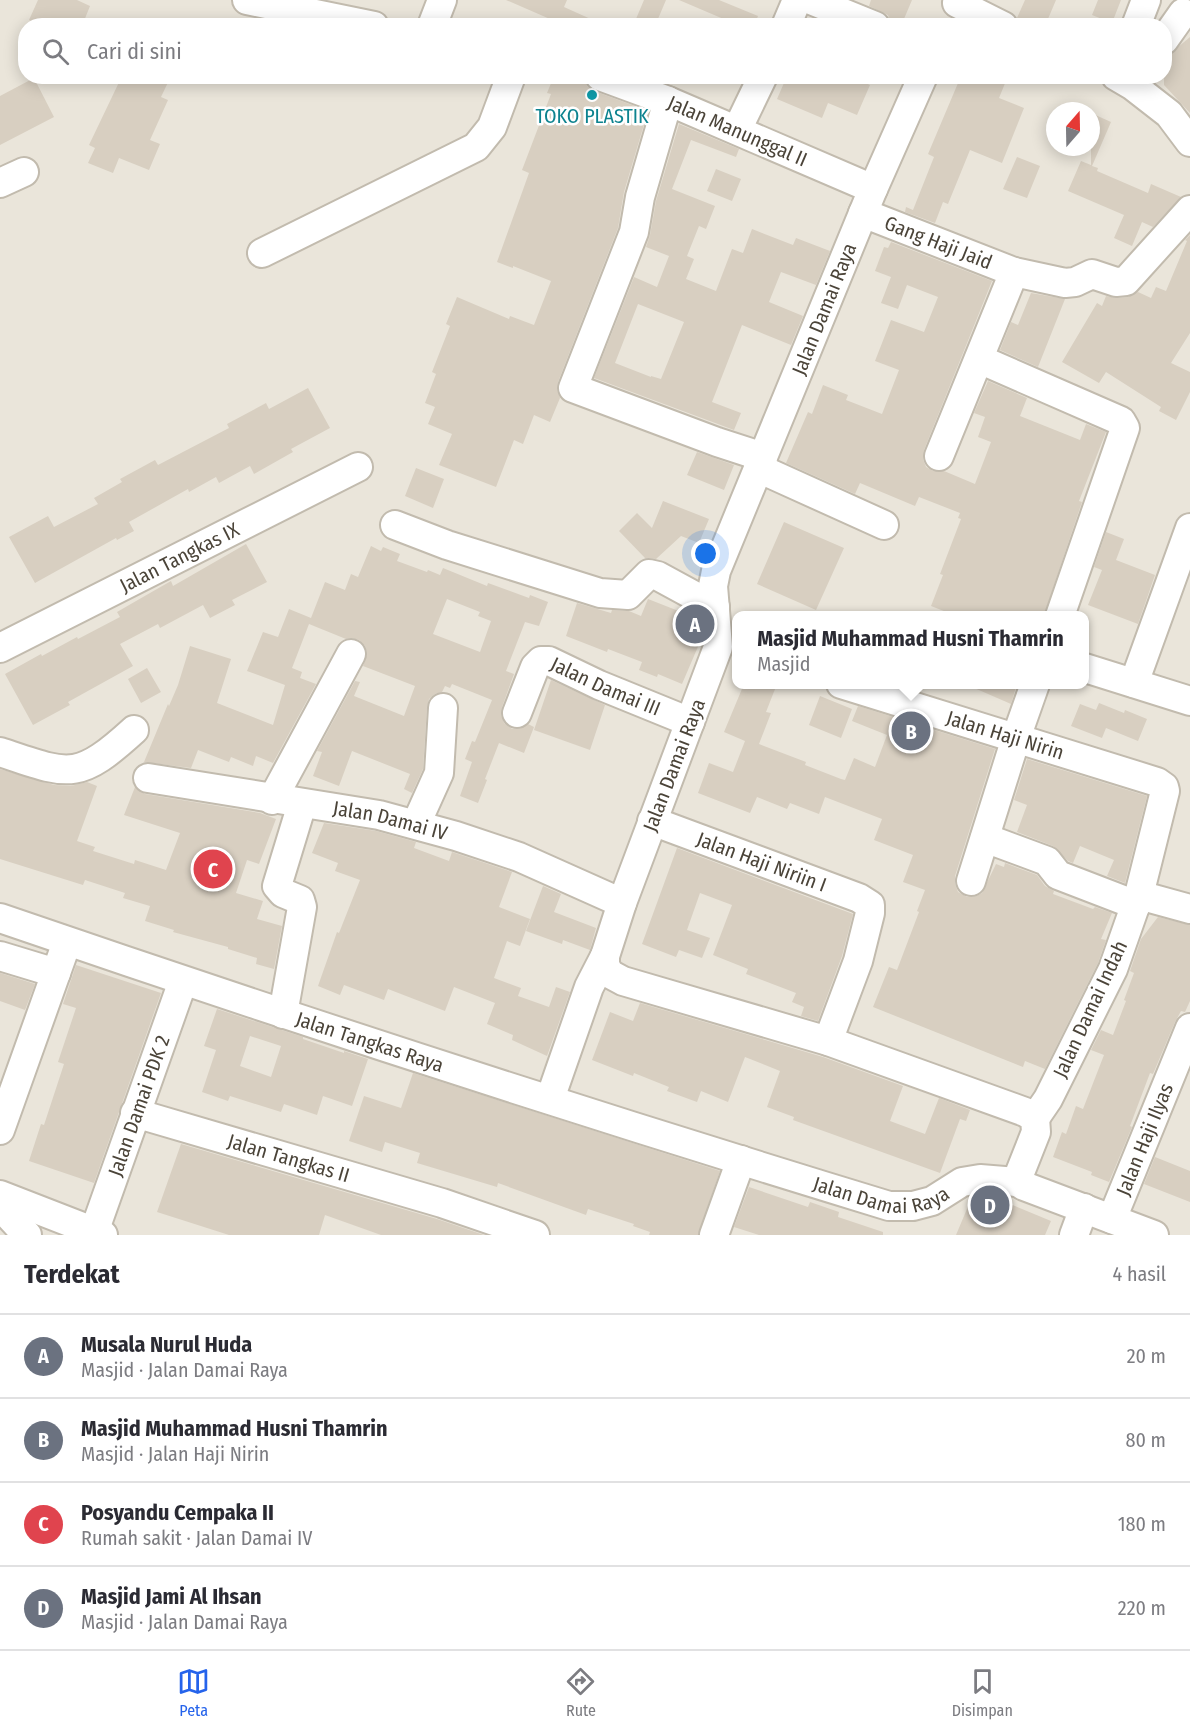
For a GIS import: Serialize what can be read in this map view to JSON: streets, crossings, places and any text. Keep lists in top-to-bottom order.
{
  "streets": {
    "street": [
      "Jalan Manunggal II",
      "Gang Haji Jaid",
      "Jalan Damai Raya",
      "Jalan Tangkas IX",
      "Jalan Damai III",
      "Jalan Haji Nirin",
      "Jalan Damai IV",
      "Jalan Haji Niriin I",
      "Jalan Damai Indah",
      "Jalan Tangkas Raya",
      "Jalan Damai PDK 2",
      "Jalan Haji Ilyas",
      "Jalan Tangkas II"
    ]
  },
  "crossings": [
    ["Jalan Manunggal II", "Gang Haji Jaid"],
    ["Jalan Manunggal II", "Jalan Damai Raya"],
    ["Gang Haji Jaid", "Jalan Damai Raya"],
    ["Jalan Damai Raya", "Jalan Damai III"],
    ["Jalan Damai Raya", "Jalan Damai IV"],
    ["Jalan Damai Raya", "Jalan Haji Niriin I"],
    ["Jalan Damai Raya", "Jalan Tangkas Raya"],
    ["Jalan Damai Raya", "Jalan Haji Ilyas"],
    ["Jalan Haji Nirin", "Jalan Damai Indah"],
    ["Jalan Tangkas Raya", "Jalan Damai PDK 2"],
    ["Jalan Damai PDK 2", "Jalan Tangkas II"]
  ],
  "places": ["TOKO PLASTIK"],
  "north": "top",
  "page": {
    "search": "Cari di sini",
    "pins": [
      "A",
      "B",
      "C",
      "D"
    ],
    "popup": ["Masjid Muhammad Husni Thamrin", "Masjid"],
    "heading": ["Terdekat", "4 hasil"],
    "list": [
      {
        "mark": "A",
        "name": "Musala Nurul Huda",
        "note": "Masjid · Jalan Damai Raya",
        "value": "20 m"
      },
      {
        "mark": "B",
        "name": "Masjid Muhammad Husni Thamrin",
        "note": "Masjid · Jalan Haji Nirin",
        "value": "80 m"
      },
      {
        "mark": "C",
        "name": "Posyandu Cempaka II",
        "note": "Rumah sakit · Jalan Damai IV",
        "value": "180 m"
      },
      {
        "mark": "D",
        "name": "Masjid Jami Al Ihsan",
        "note": "Masjid · Jalan Damai Raya",
        "value": "220 m"
      }
    ],
    "nav": ["Peta", "Rute", "Disimpan"]
  }
}
